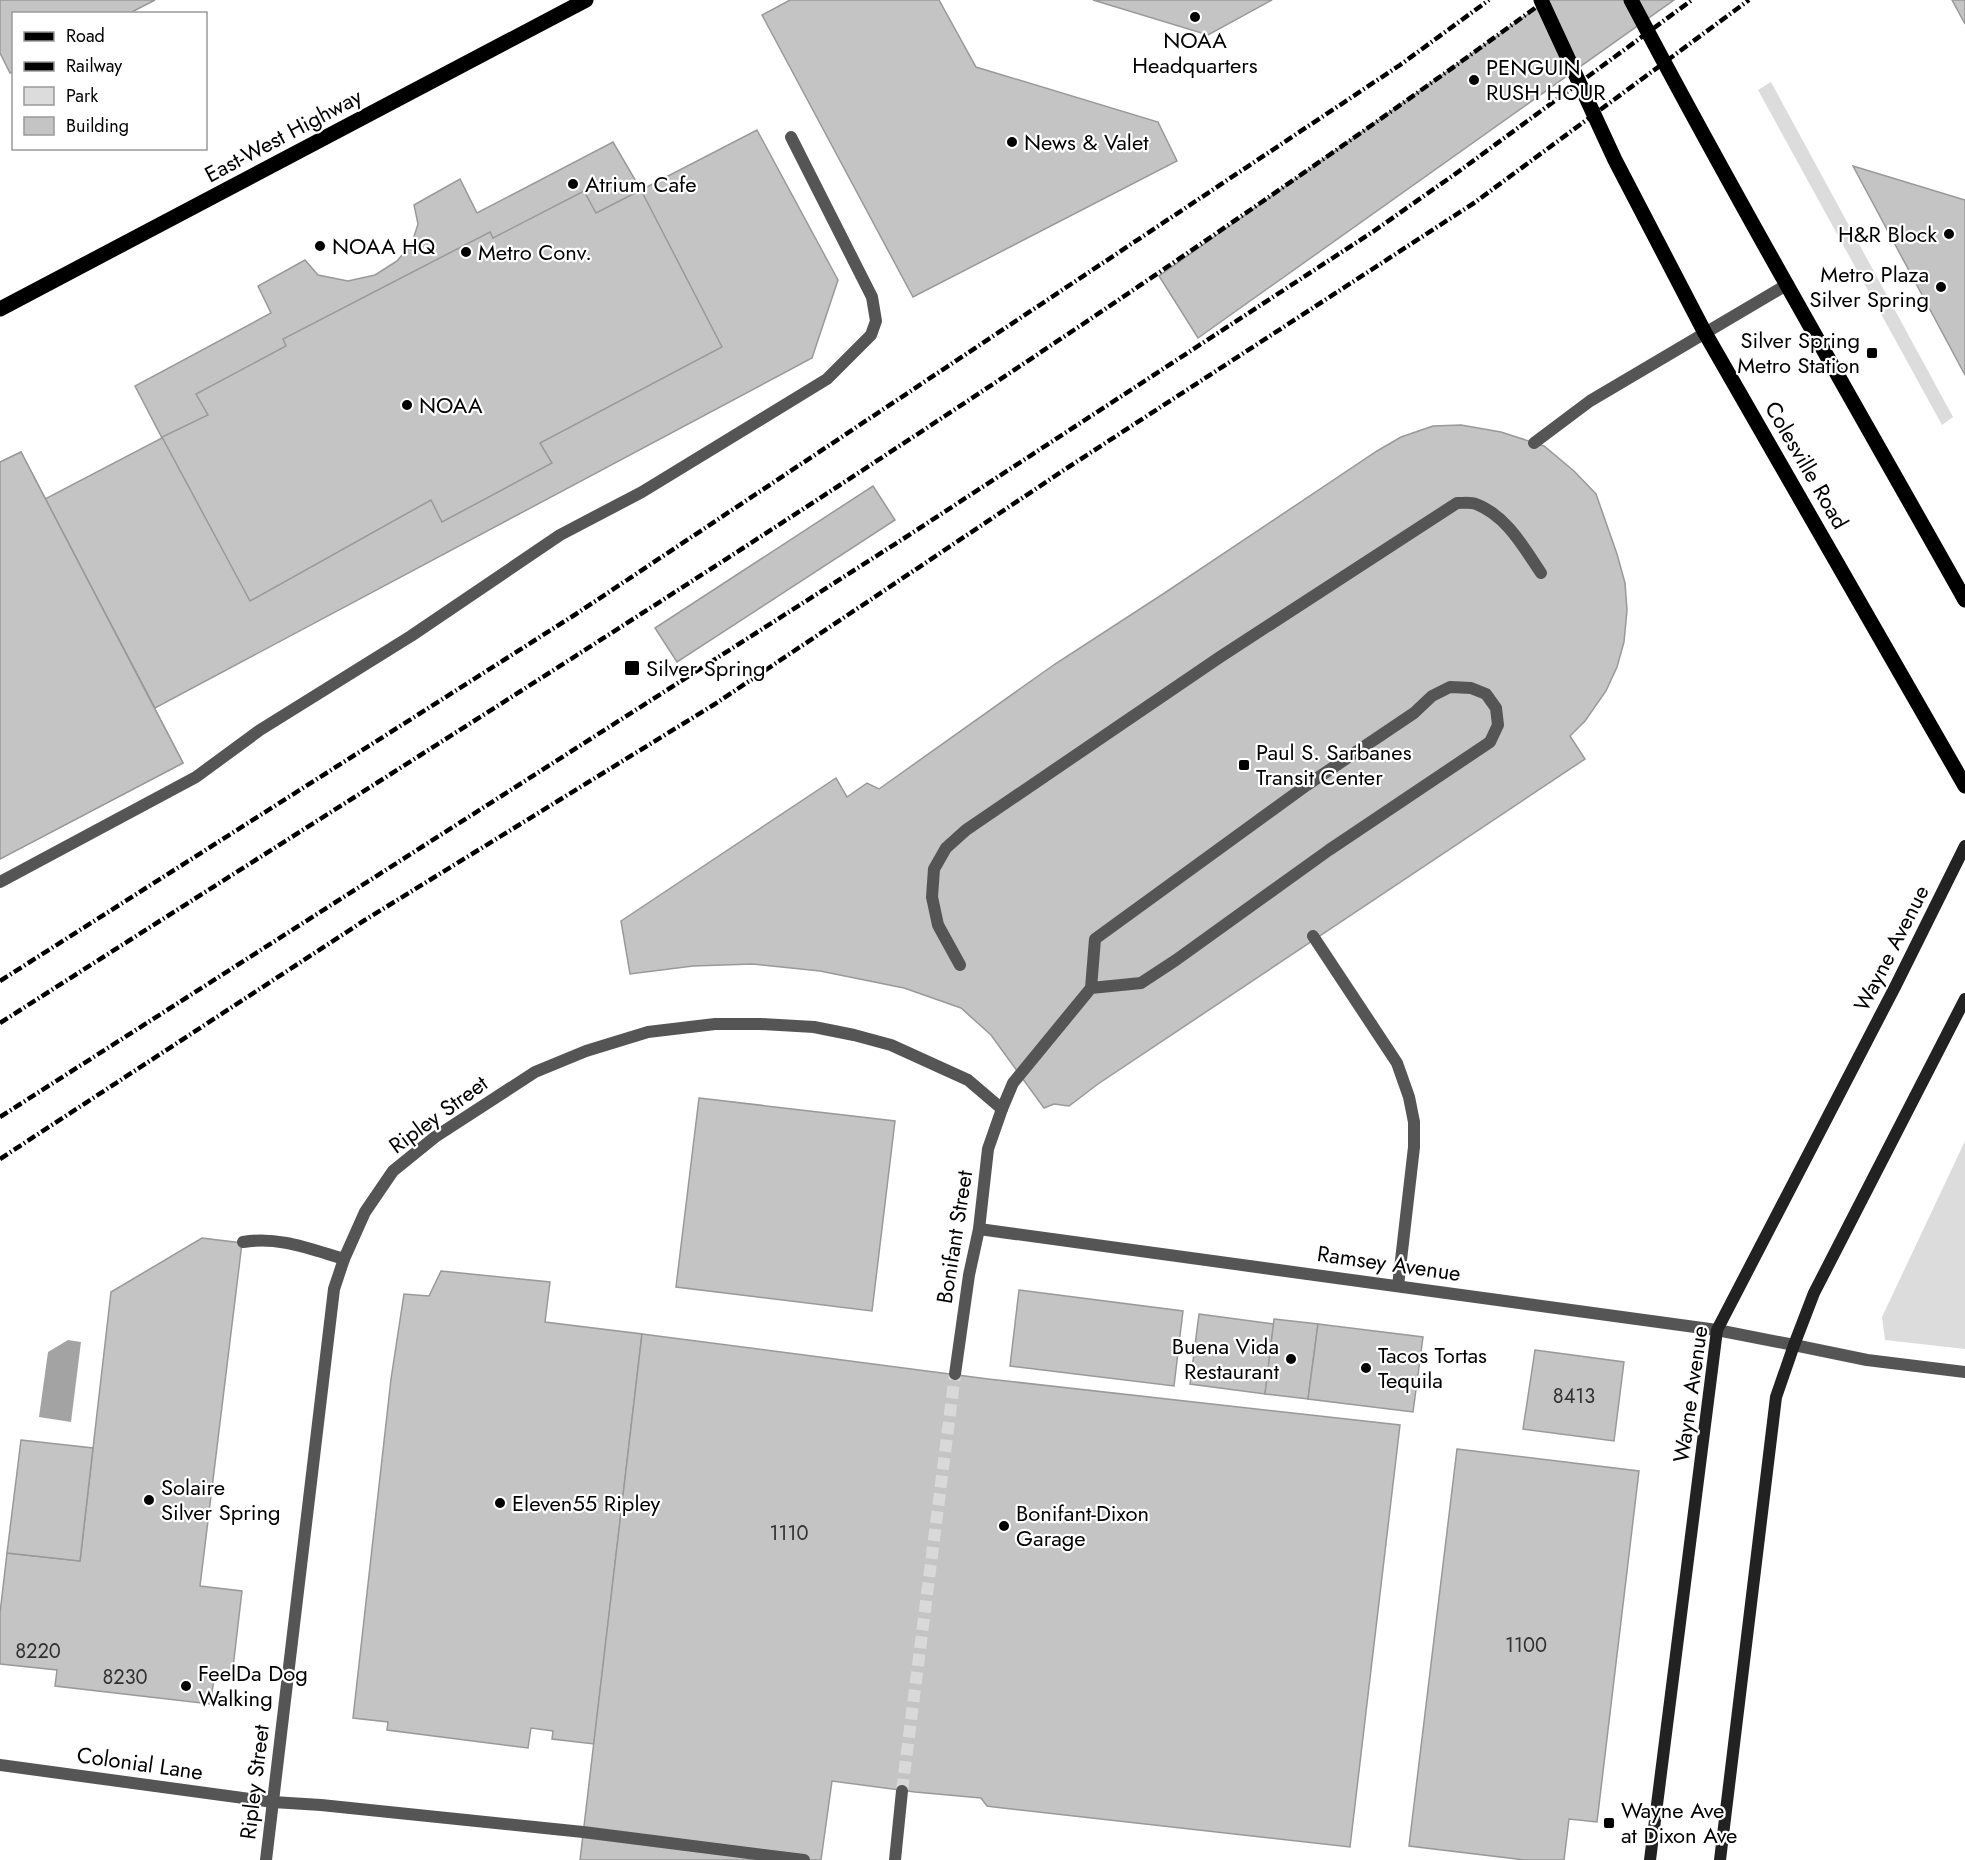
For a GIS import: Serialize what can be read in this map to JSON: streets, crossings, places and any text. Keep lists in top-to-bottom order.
{
  "streets": {
    "main road": ["East-West Highway", "Colesville Road"],
    "street": [
      "Wayne Avenue",
      "Ripley Street",
      "Bonifant Street",
      "Ramsey Avenue",
      "Colonial Lane"
    ]
  },
  "crossings": [
    ["Wayne Avenue", "Ramsey Avenue"],
    ["Ripley Street", "Bonifant Street"],
    ["Ripley Street", "Colonial Lane"],
    ["Bonifant Street", "Ramsey Avenue"]
  ],
  "places": {
    "other": [
      "NOAA Headquarters",
      "PENGUIN RUSH HOUR",
      "News & Valet",
      "Atrium Cafe",
      "H&R Block",
      "NOAA HQ",
      "Metro Conv.",
      "Metro Plaza Silver Spring",
      "NOAA",
      "Buena Vida Restaurant",
      "Tacos Tortas Tequila",
      "Solaire Silver Spring",
      "Eleven55 Ripley",
      "Bonifant-Dixon Garage",
      "FeelDa Dog Walking"
    ],
    "transit": [
      "Silver Spring Metro Station",
      "Silver Spring",
      "Paul S. Sarbanes Transit Center",
      "Wayne Ave at Dixon Ave"
    ]
  },
  "house_numbers": [
    "8413",
    "1110",
    "1100",
    "8220",
    "8230"
  ],
  "legend": [
    "Road",
    "Railway",
    "Park",
    "Building"
  ]
}
